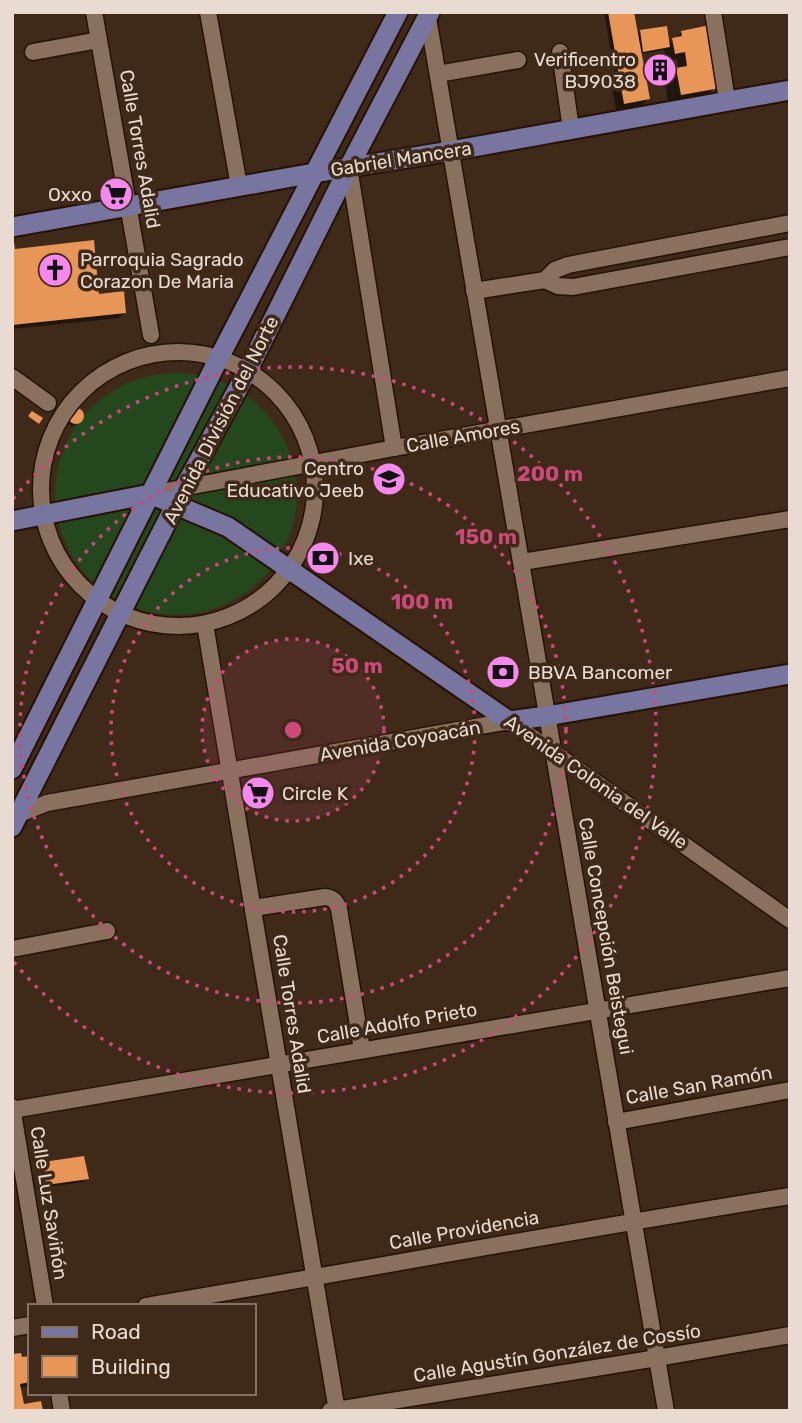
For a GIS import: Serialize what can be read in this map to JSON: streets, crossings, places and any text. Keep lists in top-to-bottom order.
{
  "streets": {
    "main road": [
      "Gabriel Mancera",
      "Avenida División del Norte",
      "Avenida Coyoacán",
      "Avenida Colonia del Valle"
    ],
    "street": [
      "Calle Torres Adalid",
      "Calle Amores",
      "Calle Concepción Beistegui",
      "Calle Adolfo Prieto",
      "Calle San Ramón",
      "Calle Luz Saviñón",
      "Calle Providencia",
      "Calle Agustín González de Cossío"
    ]
  },
  "crossings": [
    ["Calle Torres Adalid", "Gabriel Mancera"],
    ["Calle Torres Adalid", "Avenida Coyoacán"],
    ["Calle Torres Adalid", "Calle Adolfo Prieto"],
    ["Calle Torres Adalid", "Calle Providencia"],
    ["Calle Torres Adalid", "Calle Agustín González de Cossío"],
    ["Gabriel Mancera", "Avenida División del Norte"],
    ["Gabriel Mancera", "Calle Concepción Beistegui"],
    ["Avenida División del Norte", "Calle Amores"],
    ["Avenida División del Norte", "Avenida Coyoacán"],
    ["Avenida División del Norte", "Avenida Colonia del Valle"],
    ["Avenida División del Norte", "Calle Concepción Beistegui"],
    ["Calle Amores", "Avenida Colonia del Valle"],
    ["Calle Amores", "Calle Concepción Beistegui"],
    ["Avenida Coyoacán", "Avenida Colonia del Valle"],
    ["Avenida Coyoacán", "Calle Concepción Beistegui"],
    ["Avenida Colonia del Valle", "Calle Concepción Beistegui"],
    ["Calle Concepción Beistegui", "Calle Adolfo Prieto"],
    ["Calle Concepción Beistegui", "Calle San Ramón"],
    ["Calle Concepción Beistegui", "Calle Providencia"],
    ["Calle Concepción Beistegui", "Calle Agustín González de Cossío"],
    ["Calle Adolfo Prieto", "Calle Luz Saviñón"]
  ],
  "places": {
    "building": ["Verificentro BJ9038"],
    "supermarket": ["Oxxo", "Circle K"],
    "church": ["Parroquia Sagrado Corazon De Maria"],
    "school or university": ["Centro Educativo Jeeb"],
    "bank": ["Ixe", "BBVA Bancomer"]
  },
  "legend": ["Road", "Building"],
  "rings": [
    "200 m",
    "150 m",
    "100 m",
    "50 m"
  ]
}
